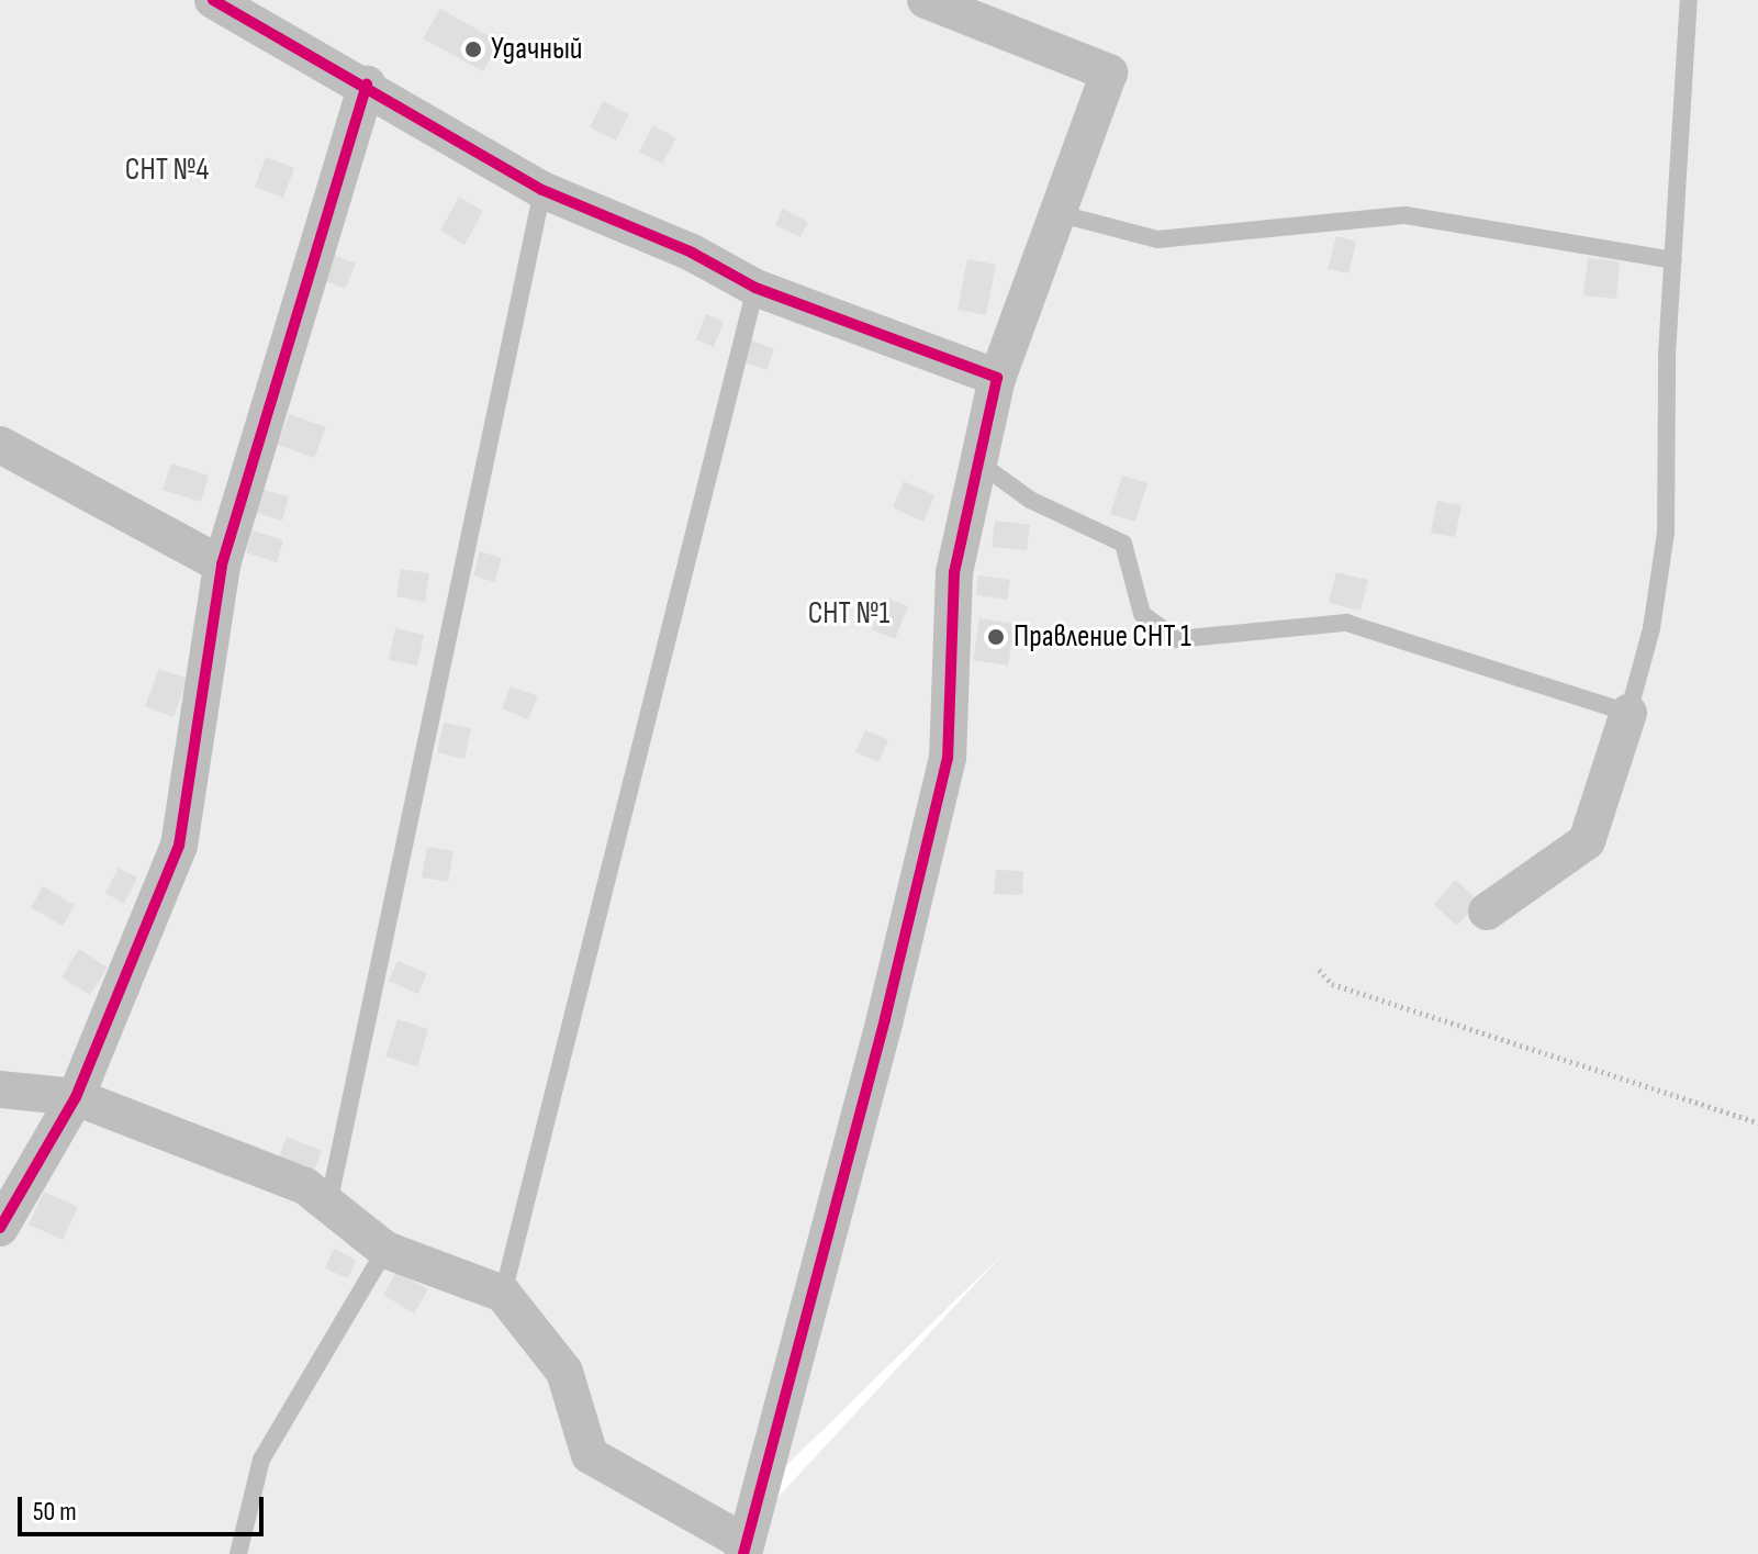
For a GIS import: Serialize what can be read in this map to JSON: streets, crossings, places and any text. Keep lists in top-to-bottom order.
{
  "parks": ["СНТ №4", "СНТ №1"],
  "places": ["Удачный", "Правление СНТ 1"],
  "scale_bar": "50 m"
}
